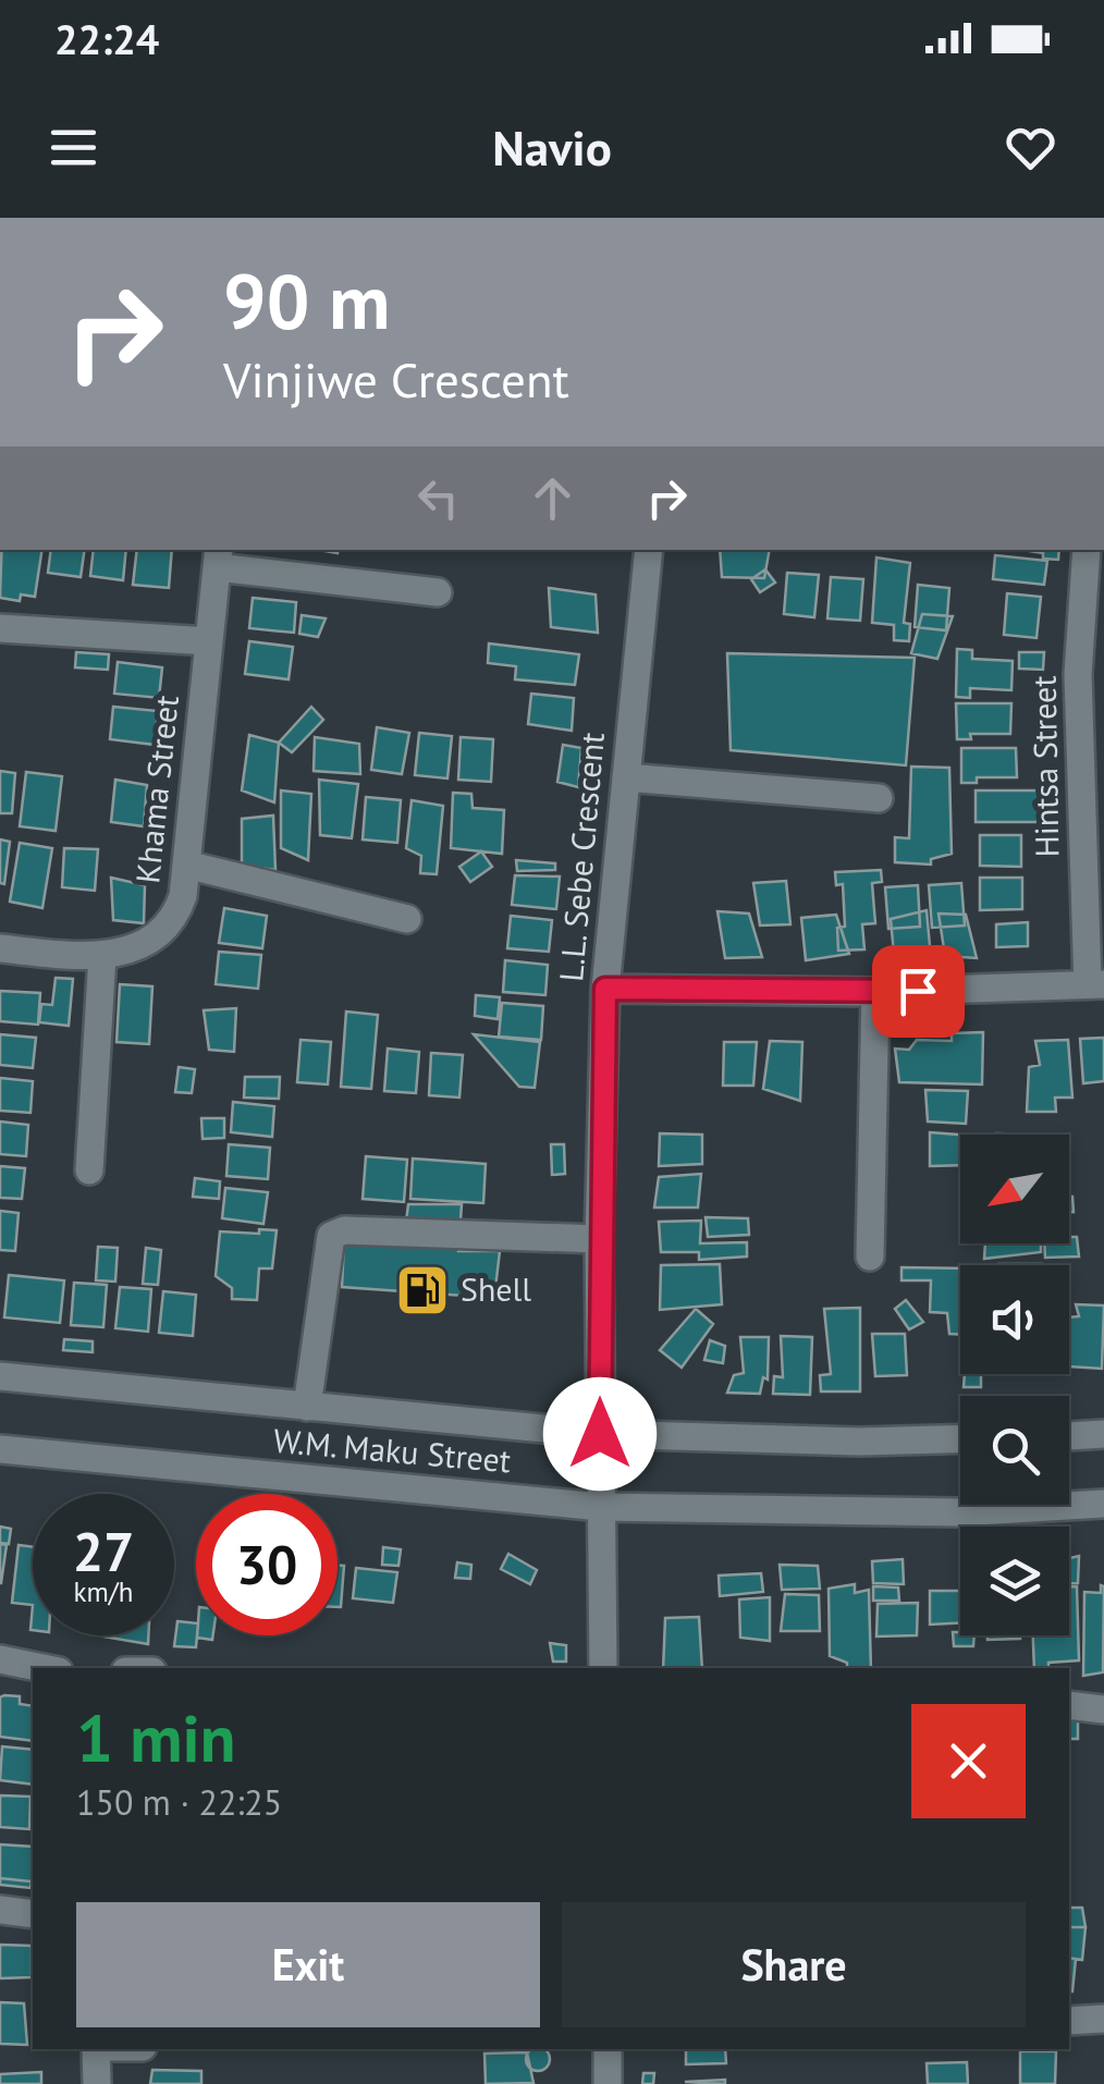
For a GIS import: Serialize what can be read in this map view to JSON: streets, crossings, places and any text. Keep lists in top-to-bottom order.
{
  "streets": {
    "street": [
      "Hintsa Street",
      "Khama Street",
      "L.L. Sebe Crescent",
      "W.M. Maku Street"
    ]
  },
  "crossings": [
    ["L.L. Sebe Crescent", "W.M. Maku Street"]
  ],
  "places": {
    "fuel station": ["Shell"]
  },
  "north": "bottom left",
  "page": {
    "status": "22:24",
    "header": "Navio",
    "turn": ["90 m", "Vinjiwe Crescent"],
    "speed": "27 km/h",
    "limit": "30",
    "heading": ["1 min", "150 m · 22:25"],
    "buttons": ["Exit", "Share"]
  }
}
